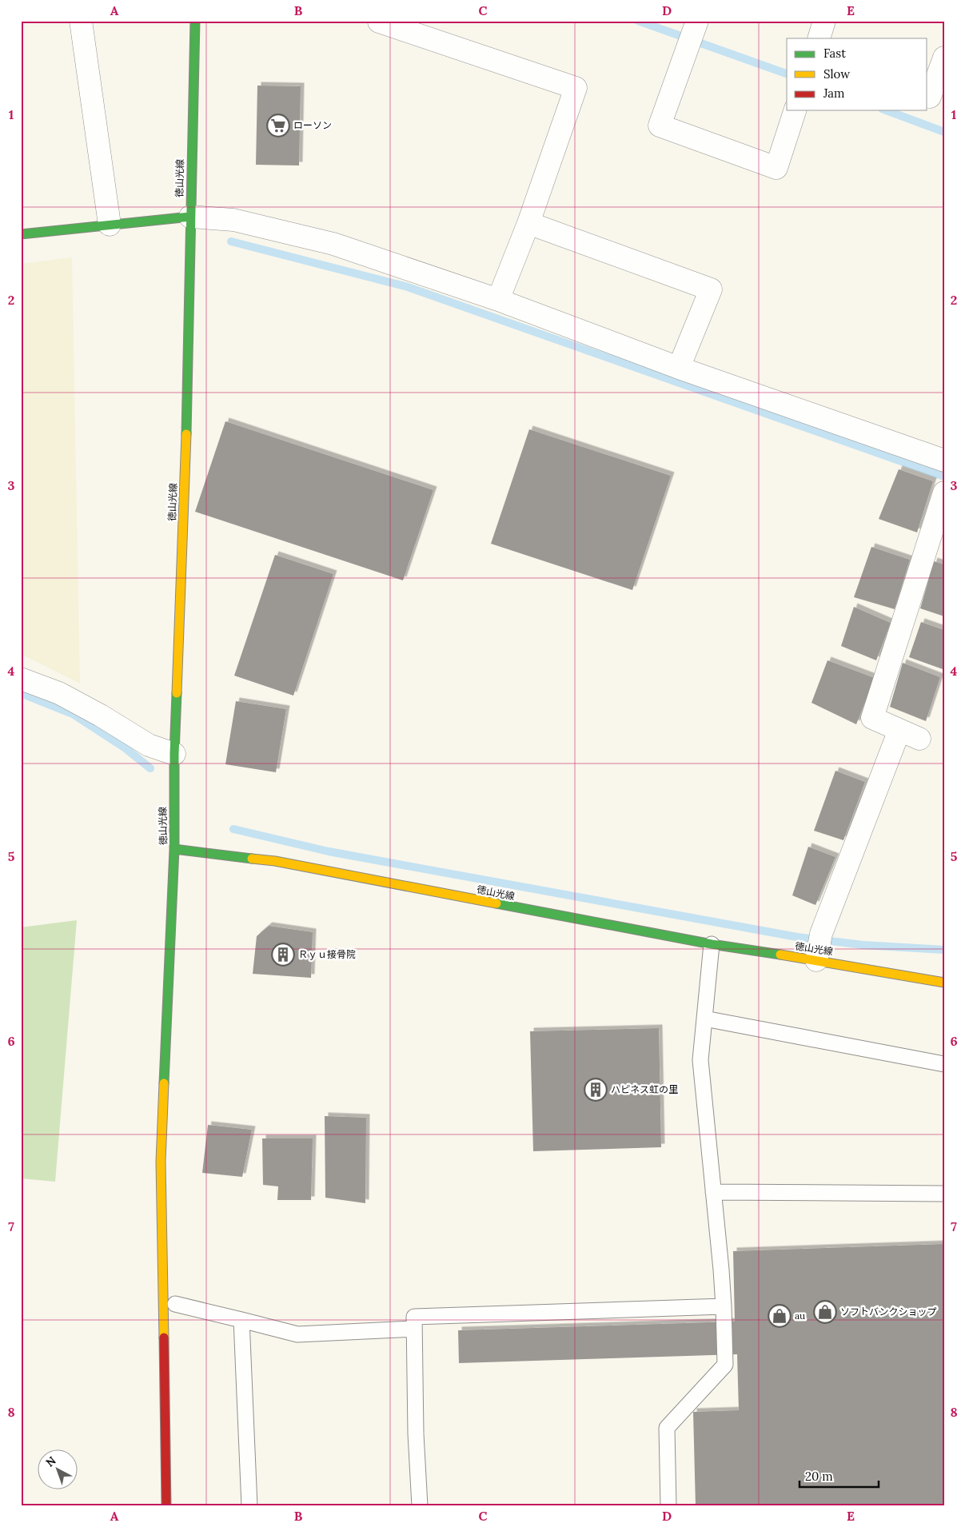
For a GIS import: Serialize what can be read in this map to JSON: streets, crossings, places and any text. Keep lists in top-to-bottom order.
{
  "streets": {
    "main road": ["徳山光線"]
  },
  "places": {
    "supermarket": ["ローソン"],
    "building": ["Ｒｙｕ接骨院", "ハピネス虹の里"],
    "shop": ["ソフトバンクショップ", "au"]
  },
  "legend": ["Fast", "Slow", "Jam"],
  "scale_bar": "20 m",
  "north": "top left",
  "grid": {
    "columns": [
      "A",
      "B",
      "C",
      "D",
      "E"
    ],
    "rows": [
      "1",
      "2",
      "3",
      "4",
      "5",
      "6",
      "7",
      "8"
    ]
  }
}
